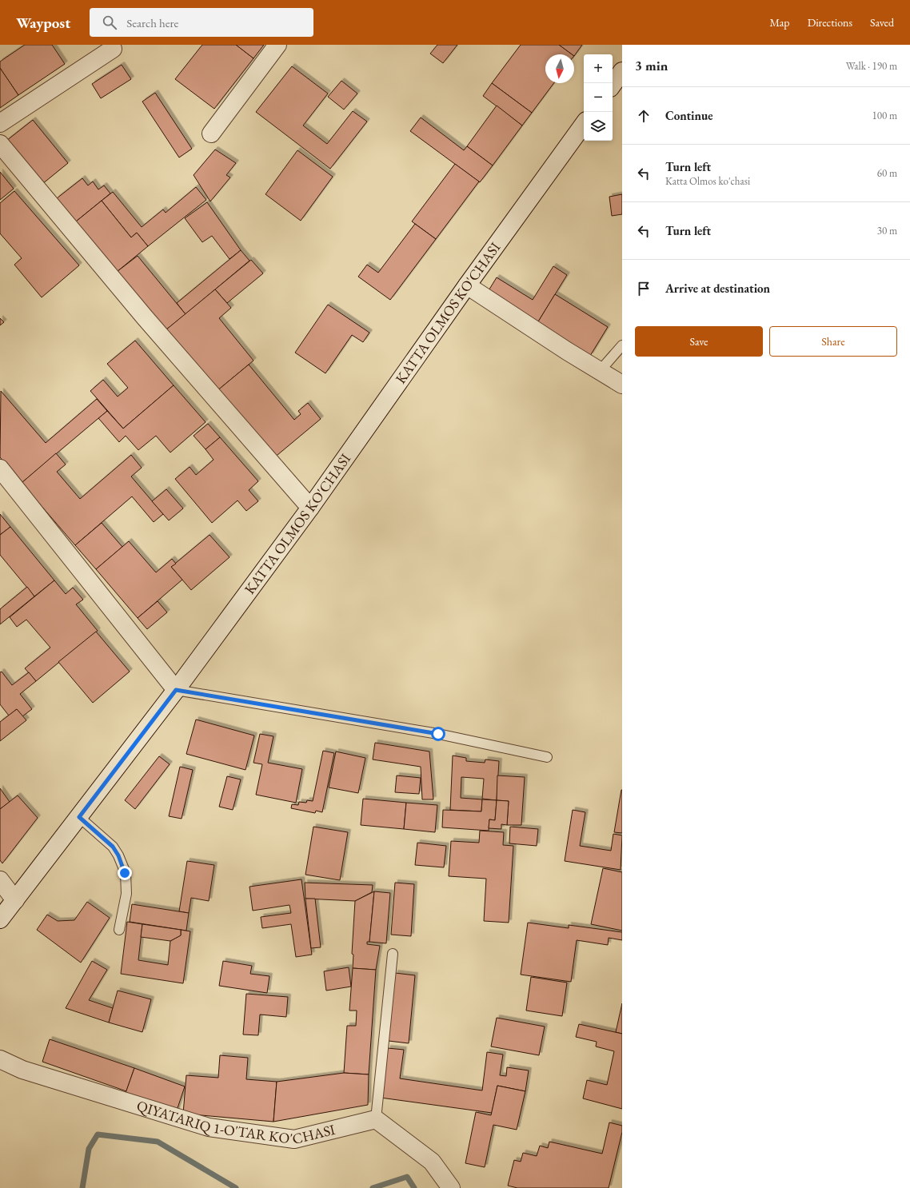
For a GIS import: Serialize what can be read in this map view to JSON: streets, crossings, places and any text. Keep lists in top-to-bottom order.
{
  "streets": {
    "street": ["KATTA OLMOS KO'CHASI", "QIYATARIQ 1-O'TAR KO'CHASI"]
  },
  "north": "bottom",
  "page": {
    "header": "Waypost",
    "search": "Search here",
    "nav": ["Map", "Directions", "Saved"],
    "heading": ["3 min", "Walk · 190 m"],
    "map_buttons": ["+", "−"],
    "list": [
      ["Continue", "100 m"],
      ["Turn left", "Katta Olmos ko'chasi", "60 m"],
      ["Turn left", "30 m"],
      "Arrive at destination"
    ],
    "buttons": ["Save", "Share"]
  }
}
